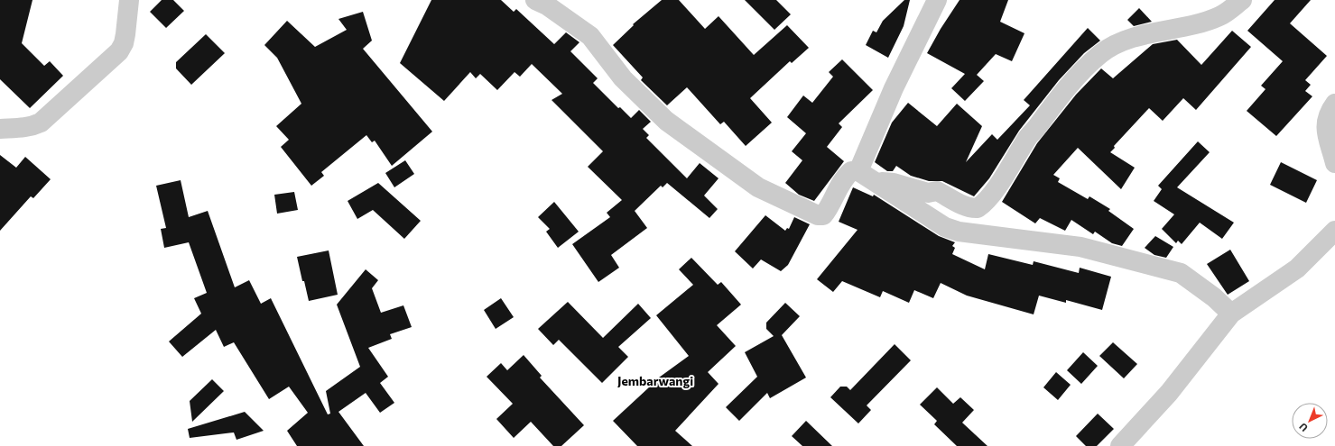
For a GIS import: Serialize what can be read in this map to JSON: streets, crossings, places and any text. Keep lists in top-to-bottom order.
{
  "districts": ["Jembarwangi"],
  "north": "bottom left"
}
